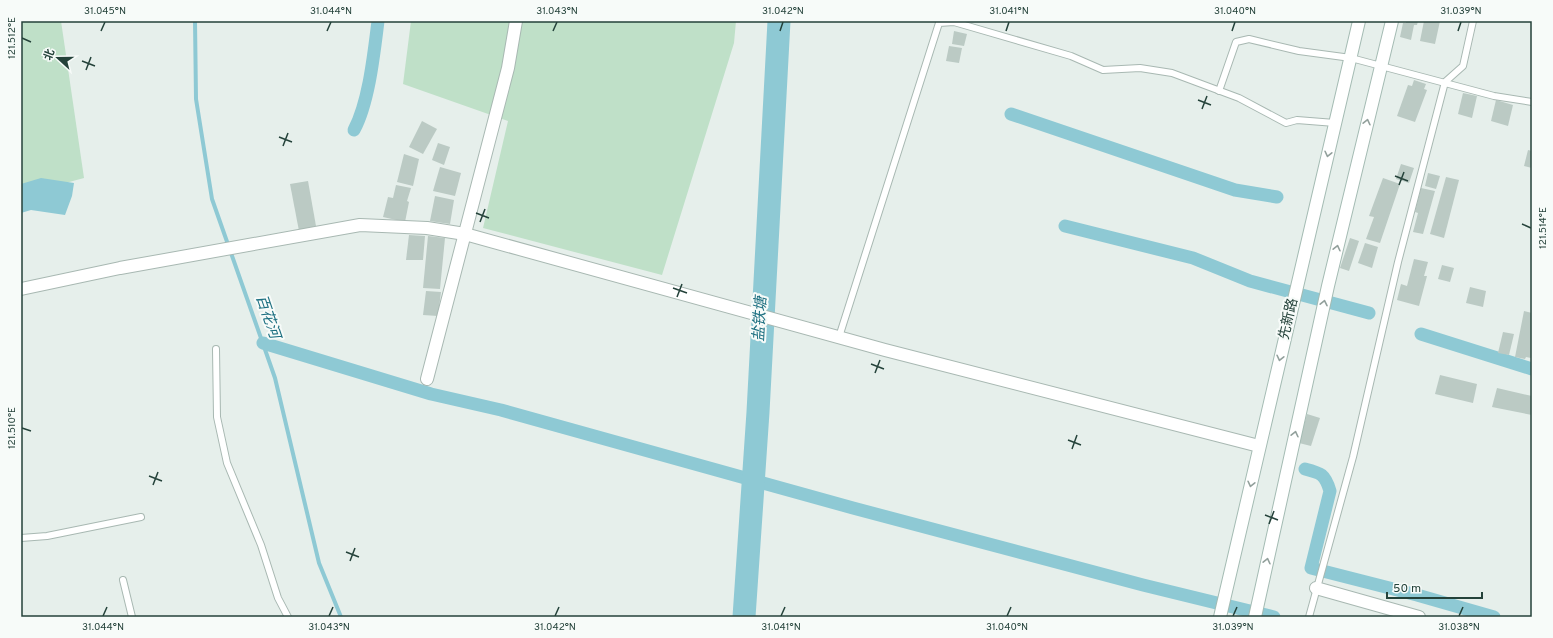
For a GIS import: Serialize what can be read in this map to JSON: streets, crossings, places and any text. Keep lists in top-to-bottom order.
{
  "streets": {
    "street": ["先新路"]
  },
  "water": ["百花河", "盐铁塘"],
  "scale_bar": "50 m",
  "north": "left",
  "coordinates": [
    "31.045°N",
    "31.044°N",
    "31.043°N",
    "31.042°N",
    "31.041°N",
    "31.040°N",
    "31.039°N",
    "121.512°E",
    "121.514°E",
    "121.510°E",
    "31.038°N"
  ]
}
